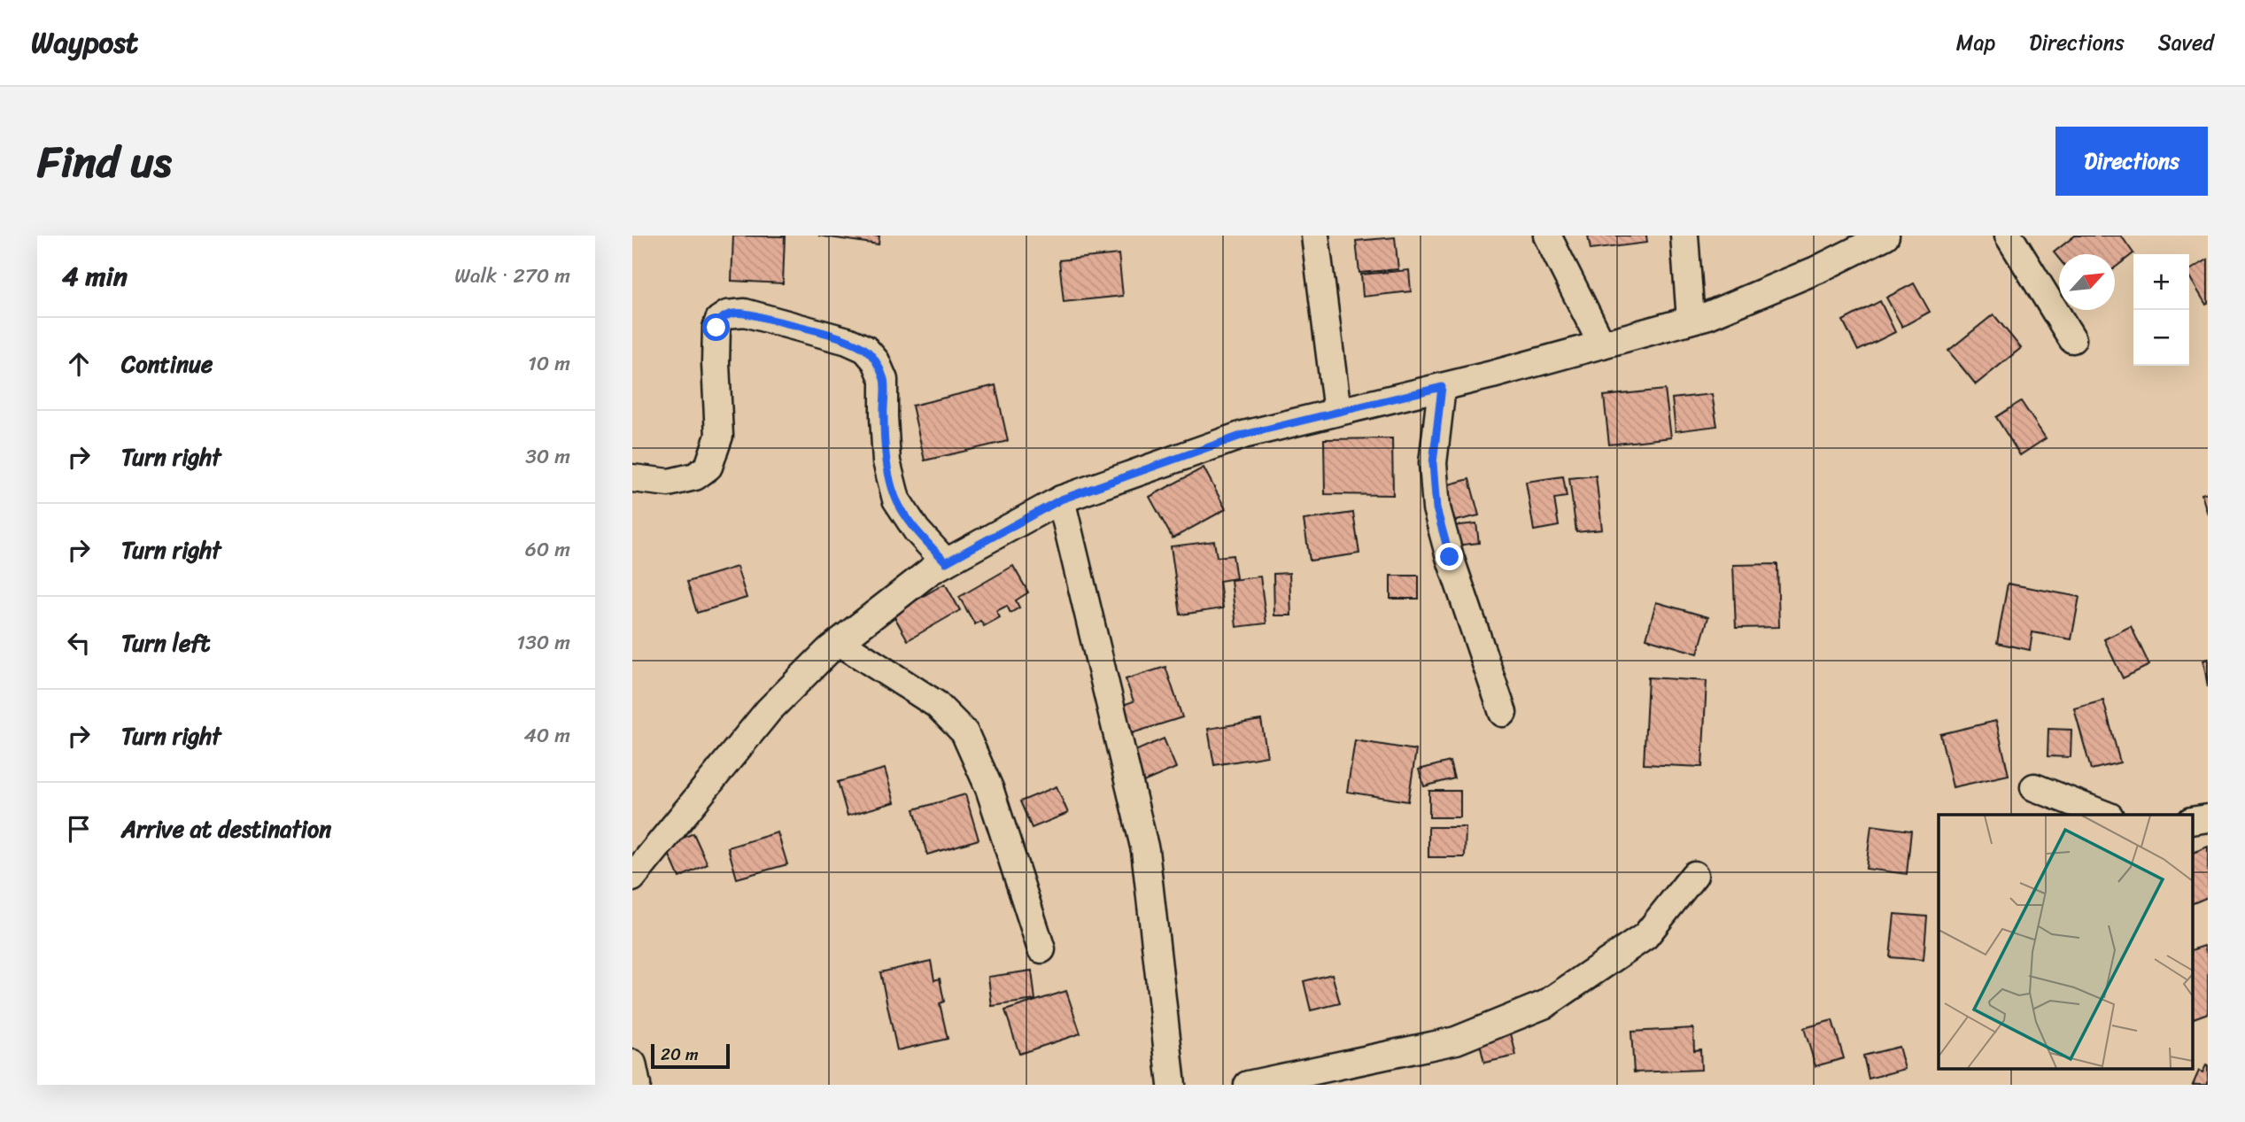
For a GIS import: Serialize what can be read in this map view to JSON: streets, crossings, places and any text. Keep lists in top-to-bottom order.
{
  "scale_bar": "20 m",
  "north": "top right",
  "page": {
    "header": "Waypost",
    "nav": ["Map", "Directions", "Saved"],
    "title": "Find us",
    "buttons": "Directions",
    "heading": ["4 min", "Walk · 270 m"],
    "map_buttons": ["+", "−"],
    "list": [
      ["Continue", "10 m"],
      ["Turn right", "30 m"],
      ["Turn right", "60 m"],
      ["Turn left", "130 m"],
      ["Turn right", "40 m"],
      "Arrive at destination"
    ],
    "scale": "20 m"
  }
}
